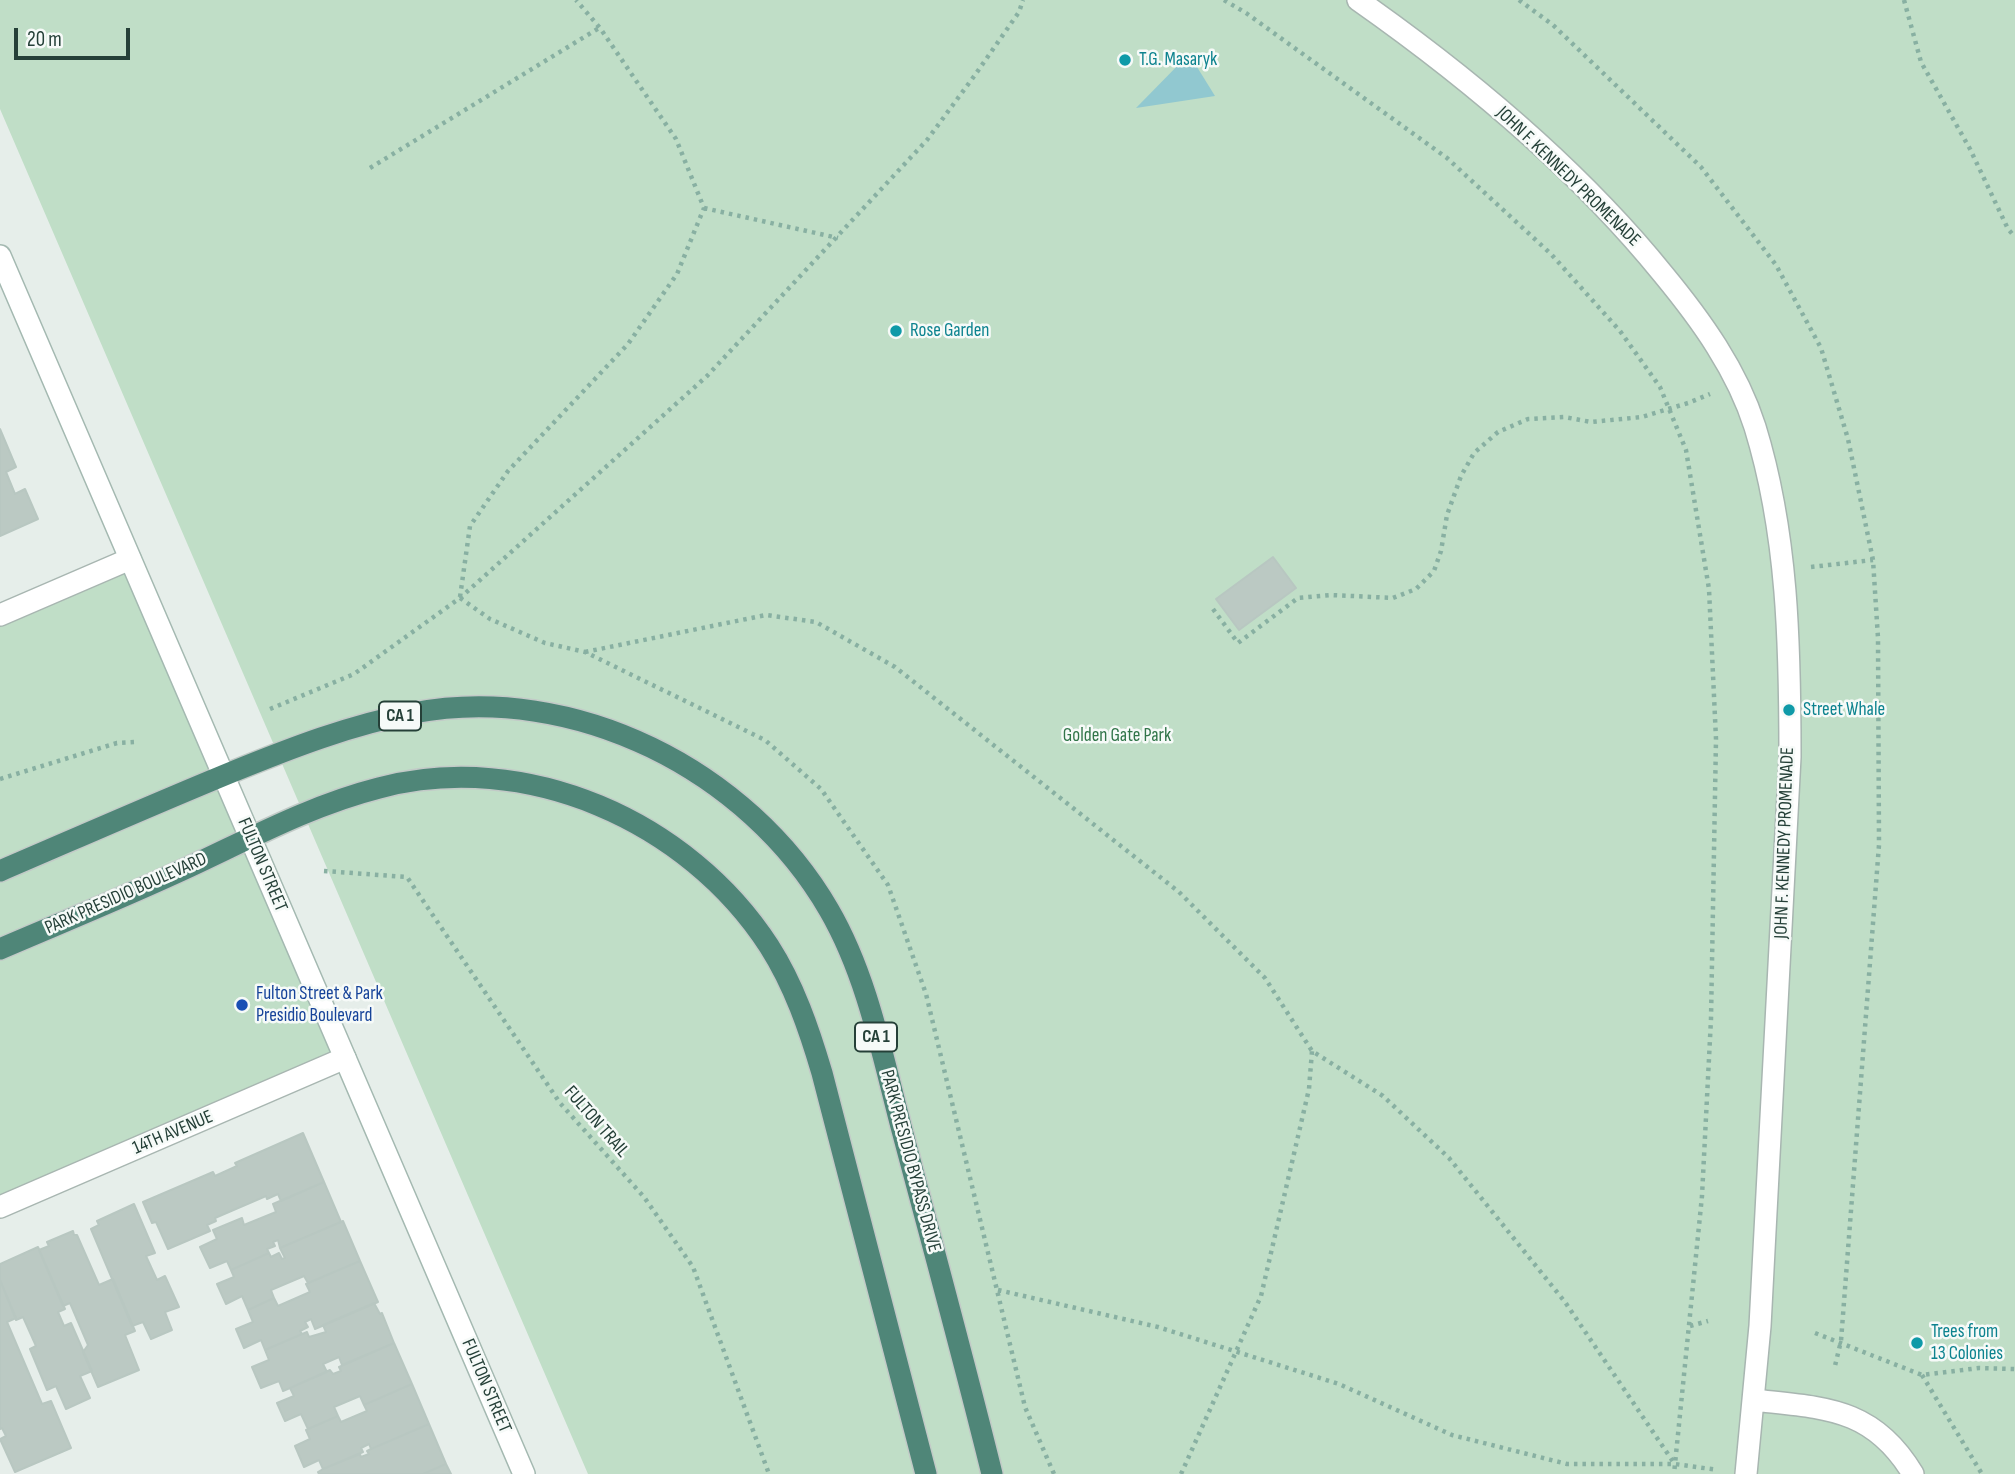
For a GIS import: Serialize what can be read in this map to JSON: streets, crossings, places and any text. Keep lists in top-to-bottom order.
{
  "streets": {
    "highway": ["CA 1", "PARK PRESIDIO BOULEVARD", "PARK PRESIDIO BYPASS DRIVE"],
    "street": ["JOHN F. KENNEDY PROMENADE", "FULTON STREET", "14TH AVENUE"],
    "path": ["FULTON TRAIL"]
  },
  "crossings": [
    ["CA 1", "FULTON STREET"],
    ["CA 1", "PARK PRESIDIO BYPASS DRIVE"],
    ["FULTON STREET", "PARK PRESIDIO BOULEVARD"],
    ["FULTON STREET", "14TH AVENUE"],
    ["FULTON STREET", "PARK PRESIDIO BYPASS DRIVE"]
  ],
  "parks": ["Golden Gate Park"],
  "places": [
    "T.G. Masaryk",
    "Rose Garden",
    "Street Whale",
    "Fulton Street & Park Presidio Boulevard",
    "Trees from 13 Colonies"
  ],
  "scale_bar": "20 m"
}
